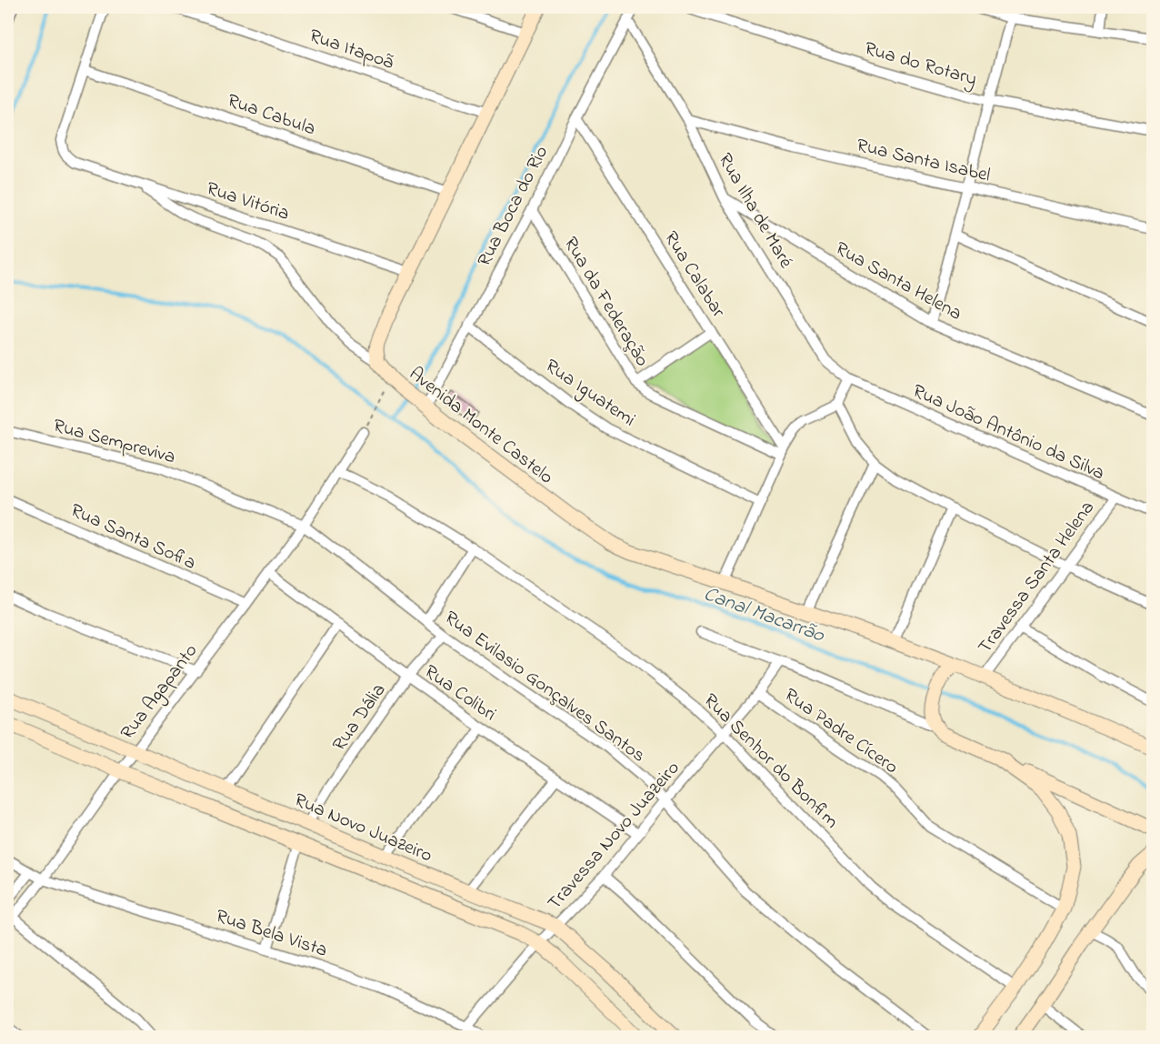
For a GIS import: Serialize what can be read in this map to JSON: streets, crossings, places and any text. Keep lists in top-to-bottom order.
{
  "streets": {
    "street": [
      "Rua Itapoã",
      "Rua do Rotary",
      "Rua Cabula",
      "Rua Santa Isabel",
      "Rua Vitória",
      "Rua Boca do Rio",
      "Rua Ilha de Maré",
      "Rua Calabar",
      "Rua Santa Helena",
      "Rua da Federação",
      "Rua Iguatemi",
      "Avenida Monte Castelo",
      "Rua João Antônio da Silva",
      "Rua Sempreviva",
      "Rua Santa Sofia",
      "Travessa Santa Helena",
      "Rua Evilasio Gonçalves Santos",
      "Rua Agapanto",
      "Rua Colibri",
      "Rua Dália",
      "Rua Padre Cícero",
      "Rua Senhor do Bonfim",
      "Rua Novo Juazeiro",
      "Travessa Novo Juazeiro",
      "Rua Bela Vista"
    ]
  },
  "crossings": [
    ["Rua Cabula", "Rua Vitória"],
    ["Rua Santa Isabel", "Rua Ilha de Maré"],
    ["Rua Boca do Rio", "Rua Ilha de Maré"],
    ["Rua Boca do Rio", "Rua Calabar"],
    ["Rua Boca do Rio", "Rua da Federação"],
    ["Rua Boca do Rio", "Rua Iguatemi"],
    ["Rua Boca do Rio", "Avenida Monte Castelo"],
    ["Rua Ilha de Maré", "Rua Santa Helena"],
    ["Rua Ilha de Maré", "Rua João Antônio da Silva"],
    ["Rua Calabar", "Rua da Federação"],
    ["Avenida Monte Castelo", "Travessa Santa Helena"],
    ["Rua João Antônio da Silva", "Travessa Santa Helena"],
    ["Rua Sempreviva", "Rua Evilasio Gonçalves Santos"],
    ["Rua Sempreviva", "Rua Agapanto"],
    ["Rua Santa Sofia", "Rua Agapanto"],
    ["Rua Evilasio Gonçalves Santos", "Rua Agapanto"],
    ["Rua Evilasio Gonçalves Santos", "Rua Dália"],
    ["Rua Evilasio Gonçalves Santos", "Travessa Novo Juazeiro"],
    ["Rua Agapanto", "Rua Colibri"],
    ["Rua Agapanto", "Rua Senhor do Bonfim"],
    ["Rua Agapanto", "Rua Novo Juazeiro"],
    ["Rua Agapanto", "Rua Bela Vista"],
    ["Rua Colibri", "Rua Dália"],
    ["Rua Colibri", "Travessa Novo Juazeiro"],
    ["Rua Dália", "Rua Novo Juazeiro"],
    ["Rua Padre Cícero", "Travessa Novo Juazeiro"],
    ["Rua Senhor do Bonfim", "Travessa Novo Juazeiro"],
    ["Rua Novo Juazeiro", "Travessa Novo Juazeiro"],
    ["Travessa Novo Juazeiro", "Rua Bela Vista"]
  ],
  "water": ["Canal Macarrão"]
}
